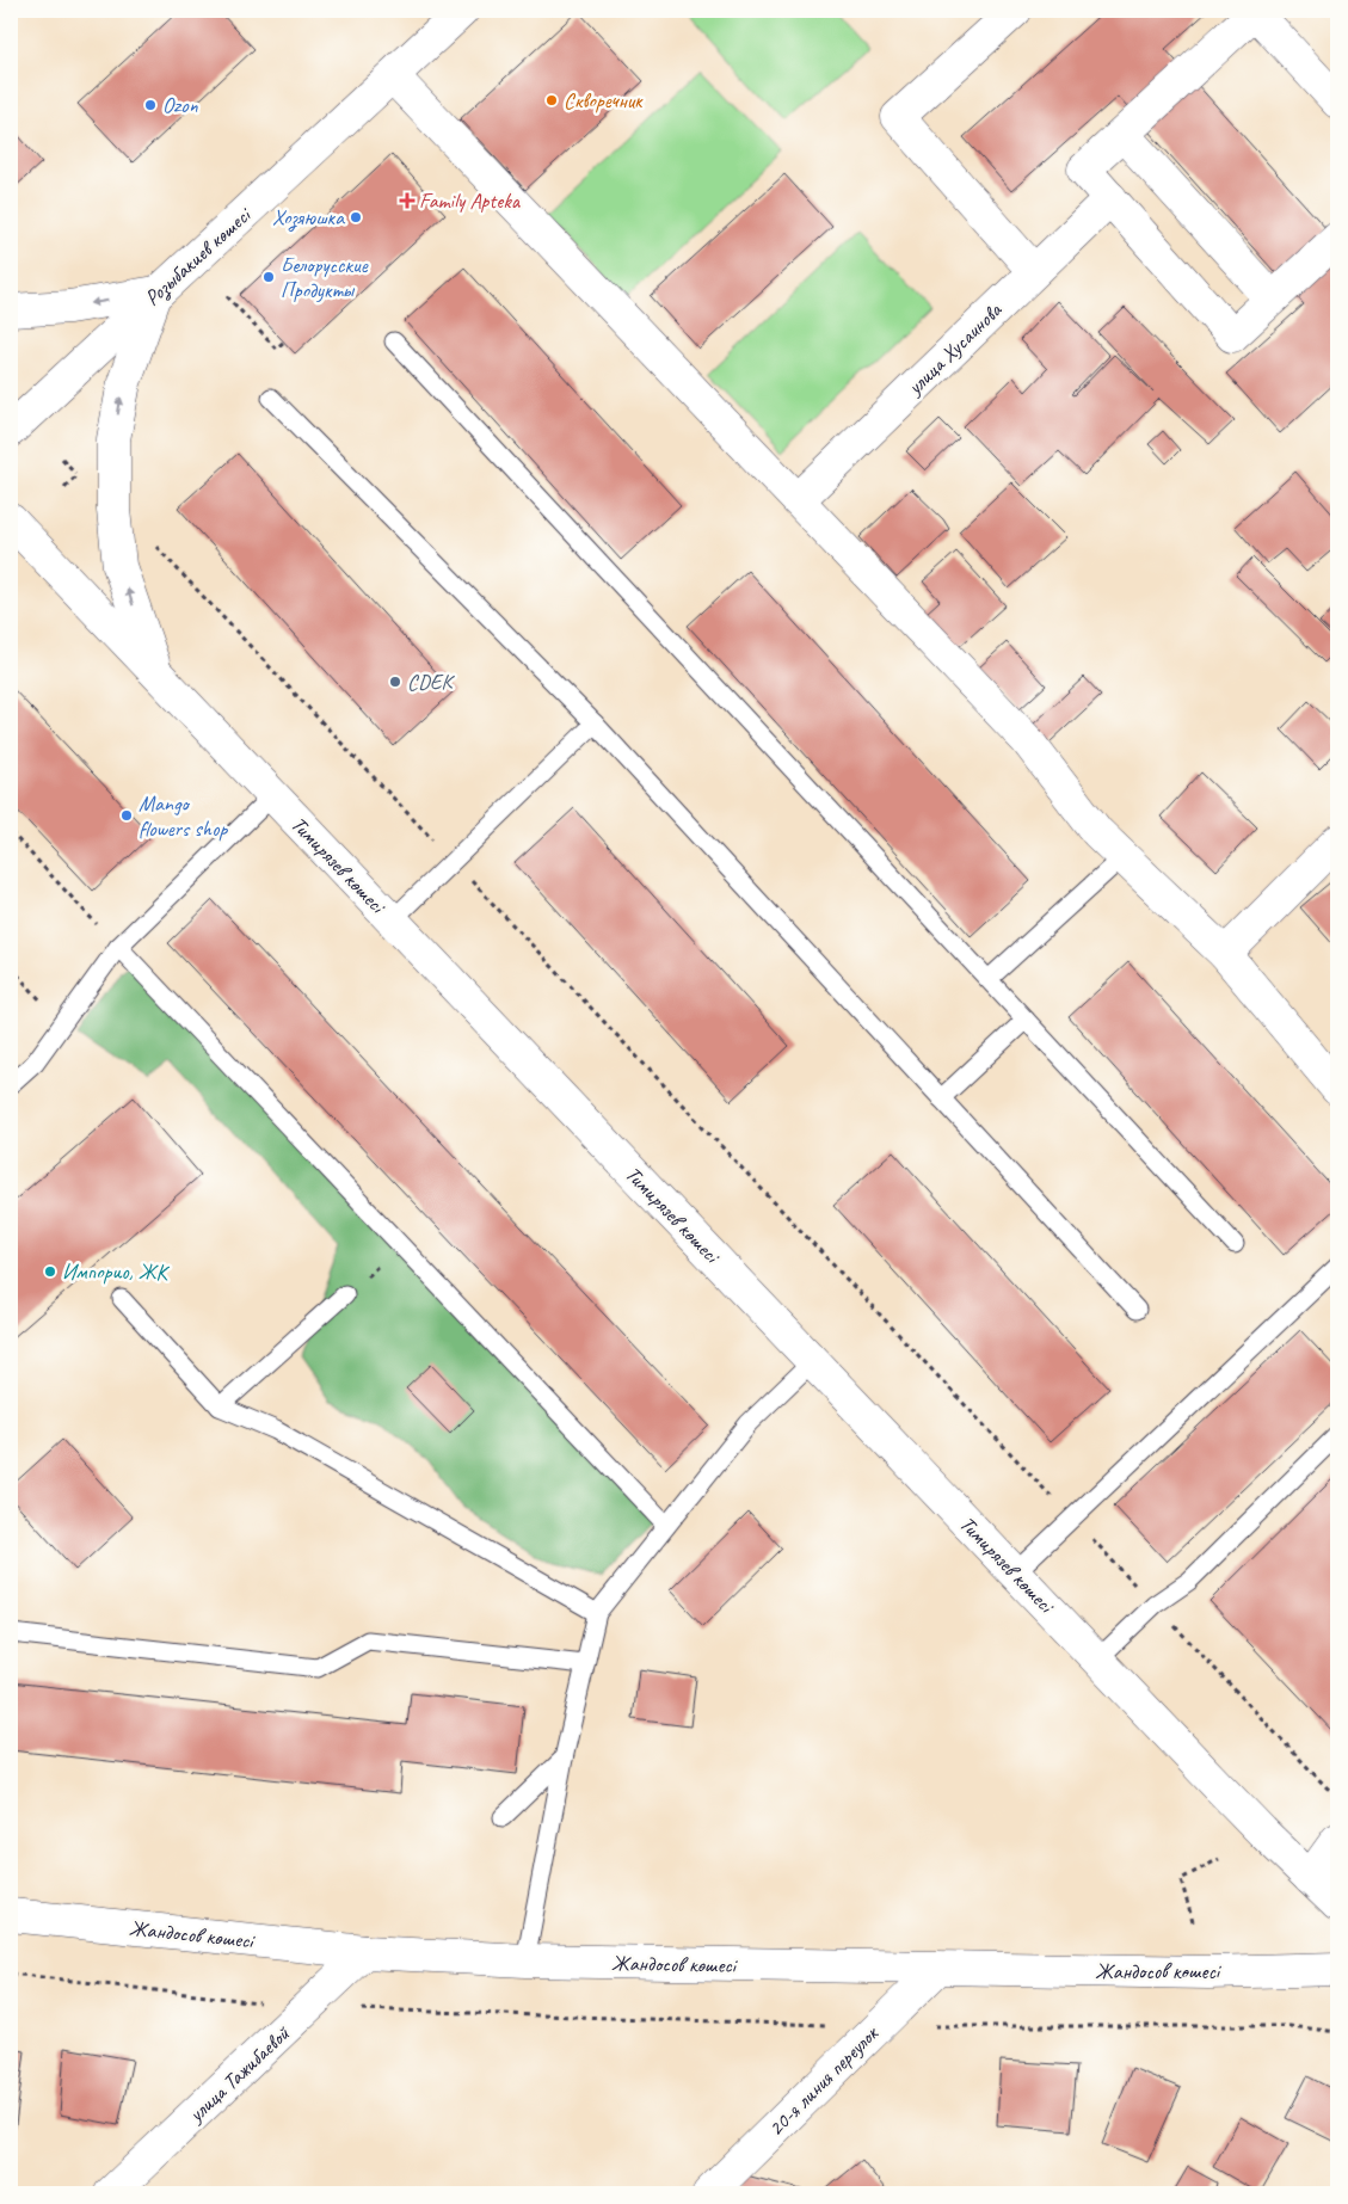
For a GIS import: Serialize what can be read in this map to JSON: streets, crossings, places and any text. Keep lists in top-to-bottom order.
{
  "streets": {
    "main road": [
      "Розыбакиев көшесі",
      "улица Хусаинова",
      "Тимирязев көшесі",
      "Жандосов көшесі",
      "улица Тажибаевой",
      "20-я линия переулок"
    ]
  },
  "crossings": [
    ["Жандосов көшесі", "улица Тажибаевой"],
    ["Жандосов көшесі", "20-я линия переулок"]
  ],
  "places": {
    "other": [
      "Скворечник",
      "Ozon",
      "Хозяюшка",
      "Белорусские Продукты",
      "CDEK",
      "Mango flowers shop",
      "Импорио, ЖК"
    ],
    "health": ["Family Apteka"]
  }
}
